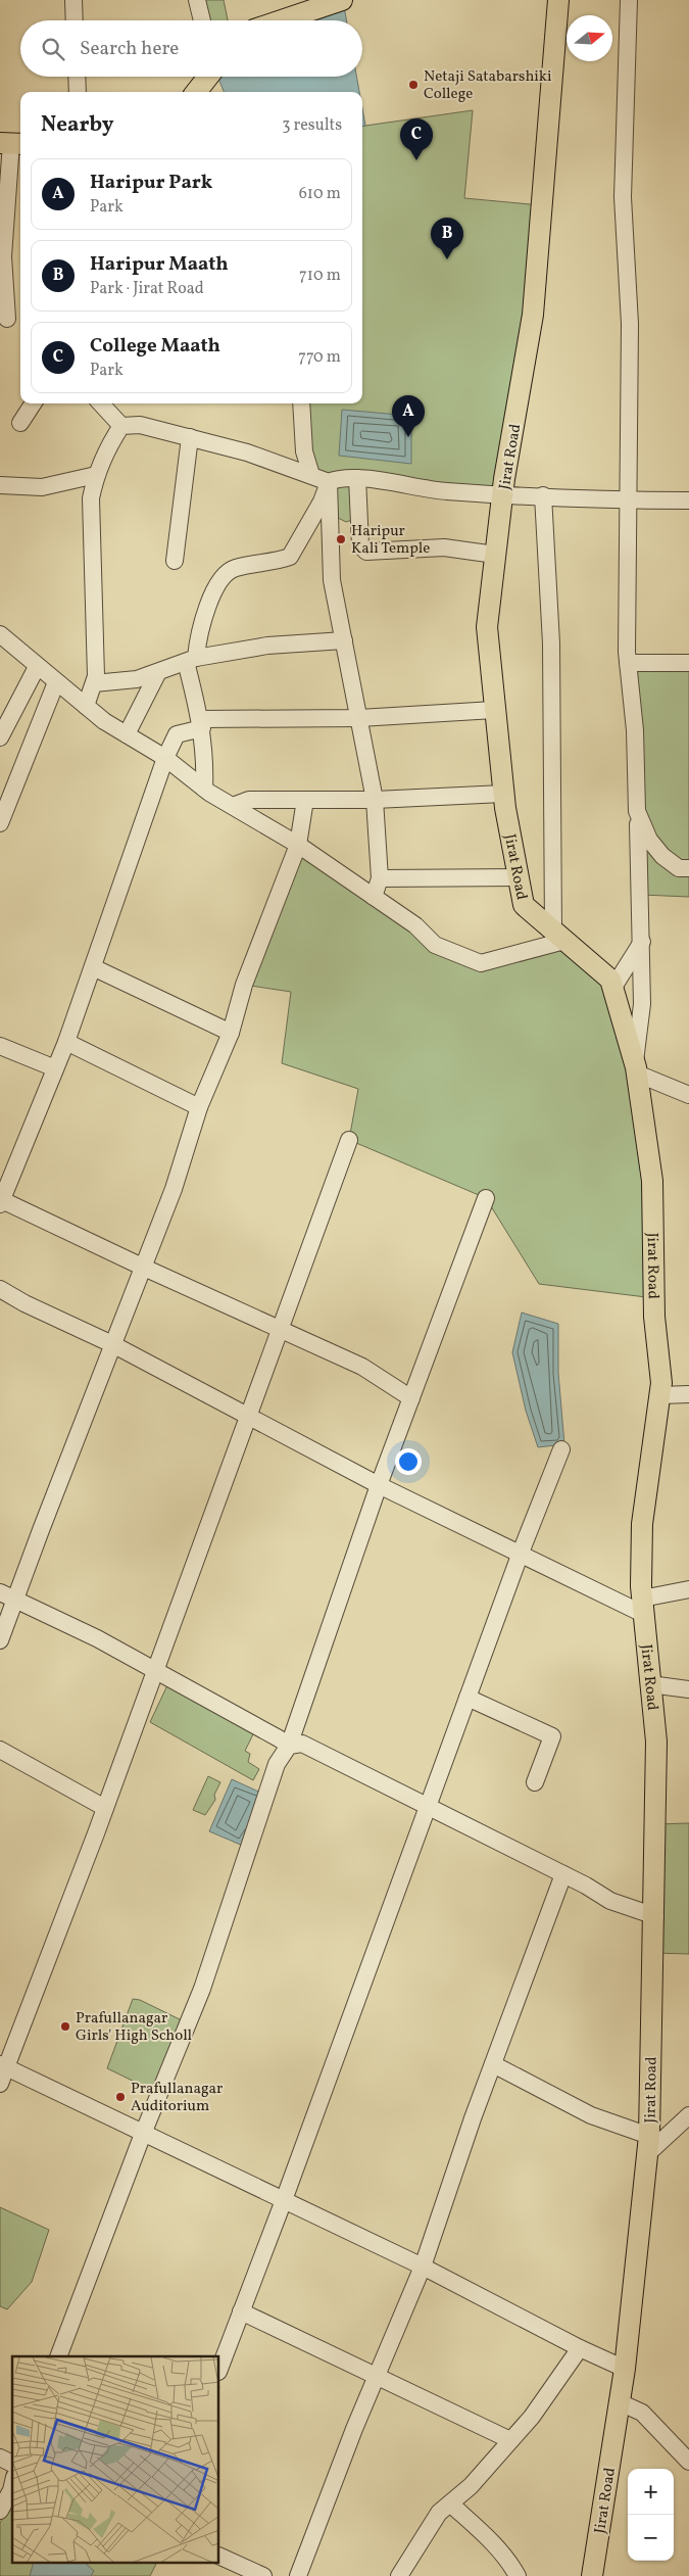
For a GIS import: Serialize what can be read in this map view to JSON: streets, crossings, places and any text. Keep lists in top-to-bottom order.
{
  "streets": {
    "main road": ["Jirat Road"]
  },
  "places": [
    "Netaji Satabarshiki College",
    "Haripur Kali Temple",
    "Prafullanagar Girls' High Scholl",
    "Prafullanagar Auditorium"
  ],
  "north": "right",
  "page": {
    "search": "Search here",
    "heading": ["Nearby", "3 results"],
    "pins": ["C", "B", "A"],
    "list": [
      {
        "mark": "A",
        "name": "Haripur Park",
        "note": "Park",
        "value": "610 m"
      },
      {
        "mark": "B",
        "name": "Haripur Maath",
        "note": "Park · Jirat Road",
        "value": "710 m"
      },
      {
        "mark": "C",
        "name": "College Maath",
        "note": "Park",
        "value": "770 m"
      }
    ],
    "map_buttons": ["+", "−"]
  }
}
